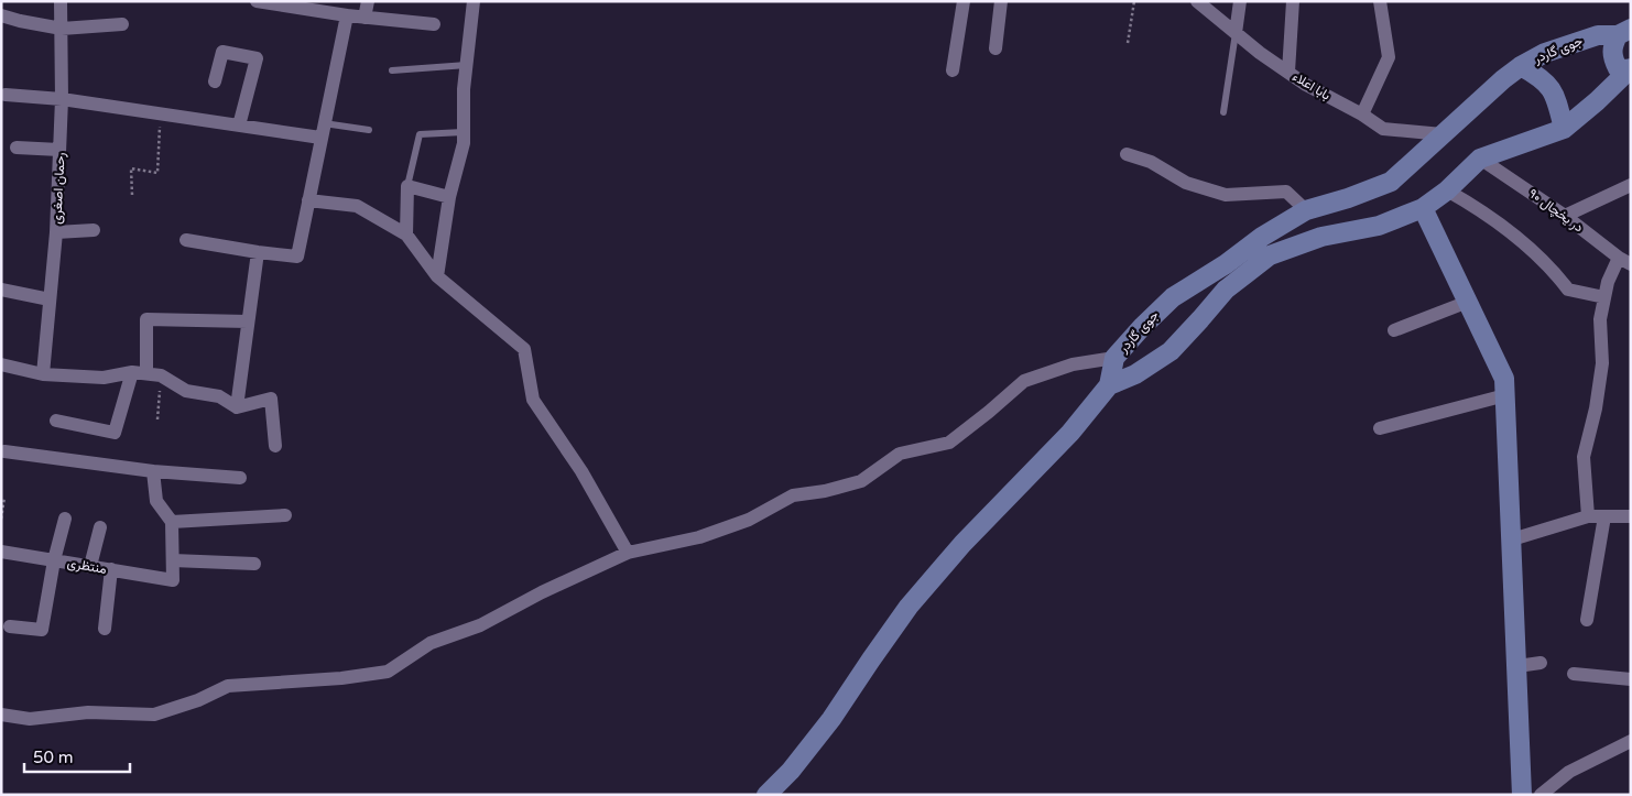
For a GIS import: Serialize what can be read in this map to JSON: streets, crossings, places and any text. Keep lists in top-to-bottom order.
{
  "streets": {
    "street": [
      "جوی گاردر",
      "بابا اعلاء",
      "رحمان اصغری",
      "در یخچال ۹۰",
      "منتظری"
    ]
  },
  "crossings": [
    ["جوی گاردر", "بابا اعلاء"]
  ],
  "scale_bar": "50 m"
}
